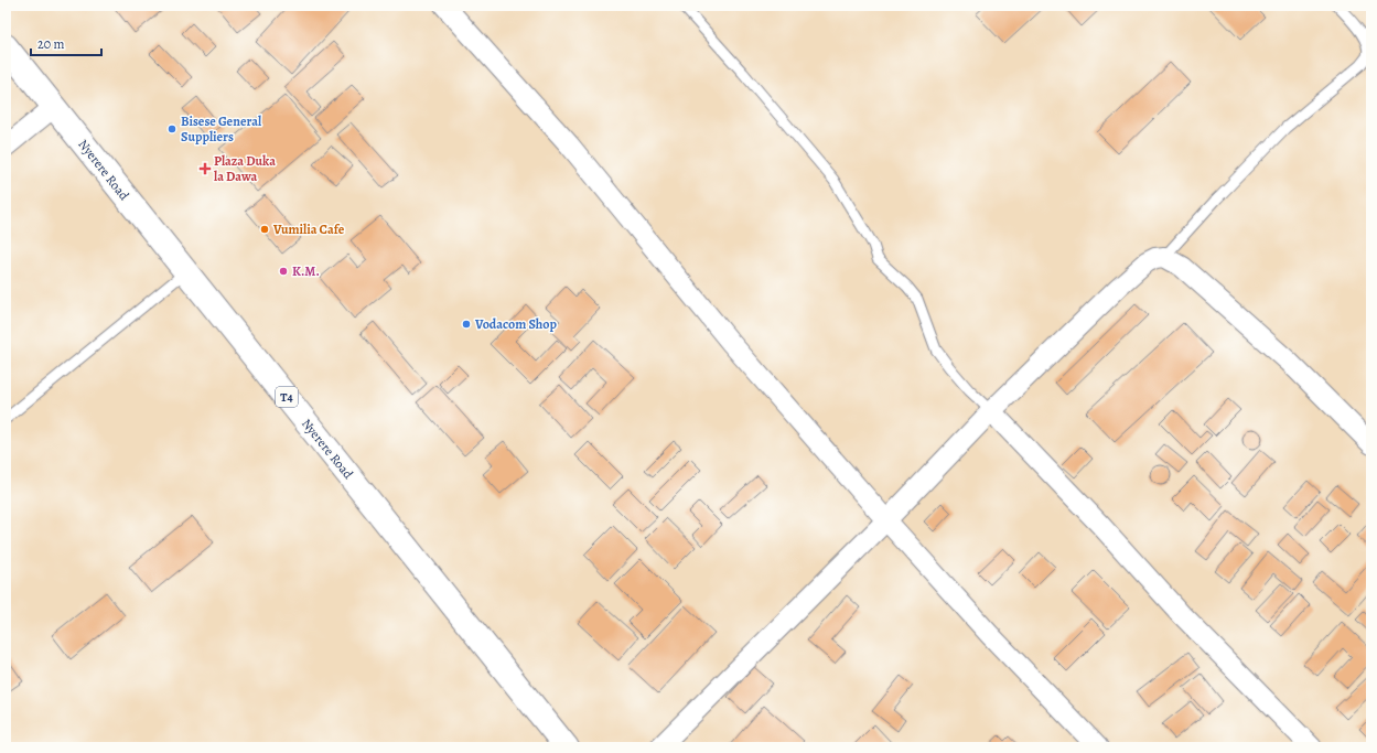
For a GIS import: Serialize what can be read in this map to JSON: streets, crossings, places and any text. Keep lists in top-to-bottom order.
{
  "streets": {
    "highway": ["Nyerere Road", "T4"]
  },
  "places": {
    "other": [
      "Bisese General Suppliers",
      "Vumilia Cafe",
      "K.M.",
      "Vodacom Shop"
    ],
    "health": ["Plaza Duka la Dawa"]
  },
  "scale_bar": "20 m"
}
